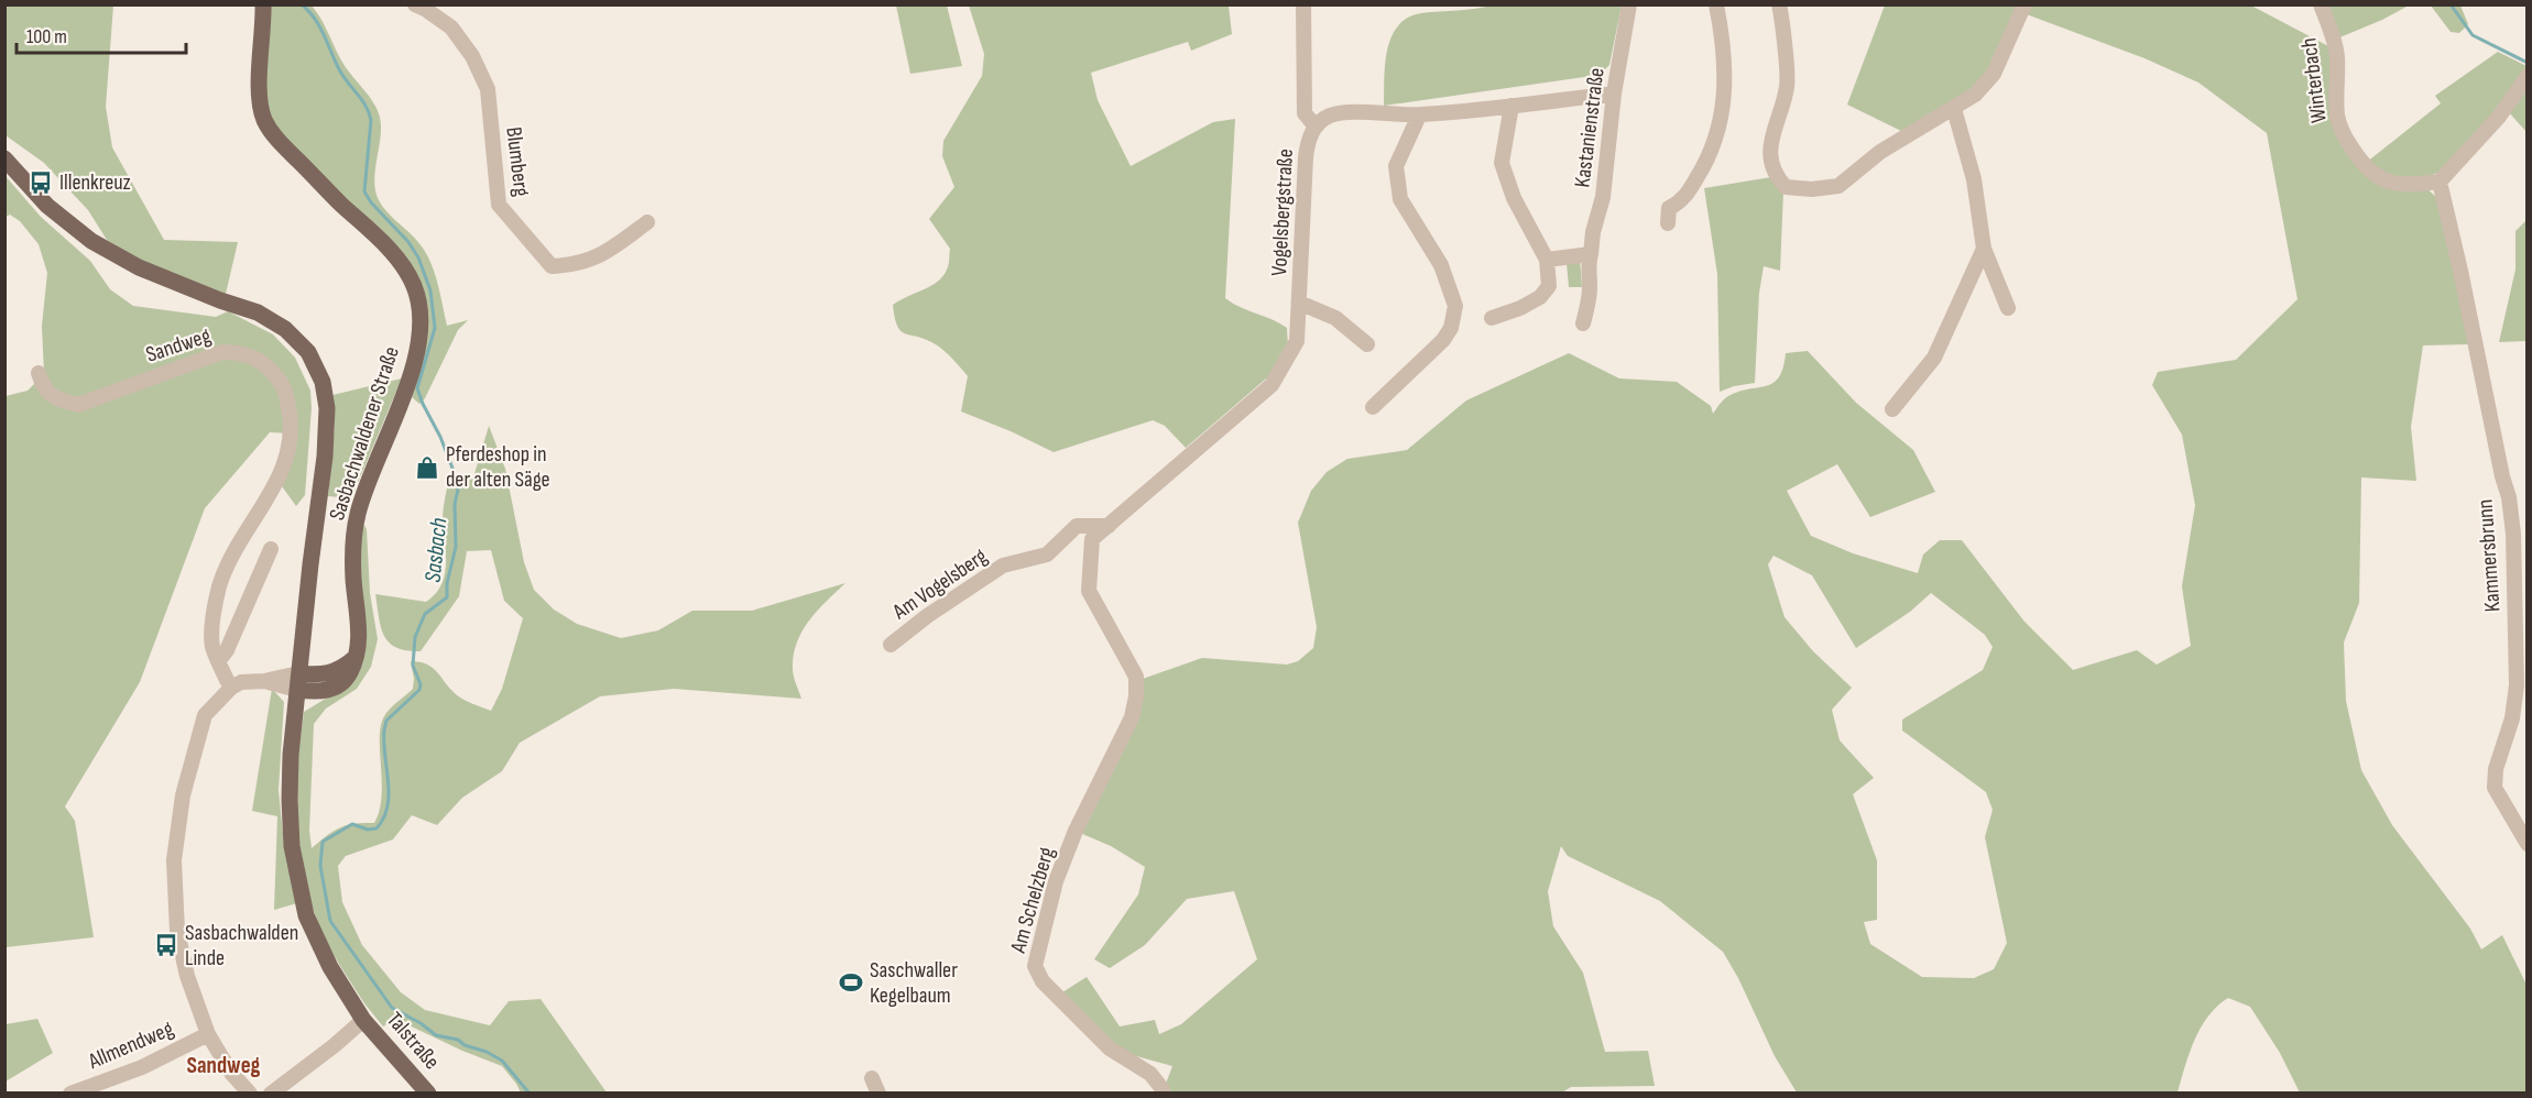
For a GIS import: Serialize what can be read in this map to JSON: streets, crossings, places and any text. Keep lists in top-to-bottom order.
{
  "streets": {
    "main road": ["Sasbachwaldener Straße", "Talstraße"],
    "street": [
      "Winterbach",
      "Kastanienstraße",
      "Blumberg",
      "Vogelsbergstraße",
      "Sandweg",
      "Kammersbrunn",
      "Am Vogelsberg",
      "Am Schelzberg",
      "Allmendweg"
    ]
  },
  "crossings": [
    ["Winterbach", "Kammersbrunn"],
    ["Kastanienstraße", "Vogelsbergstraße"],
    ["Vogelsbergstraße", "Am Vogelsberg"],
    ["Vogelsbergstraße", "Am Schelzberg"],
    ["Sasbachwaldener Straße", "Talstraße"],
    ["Am Vogelsberg", "Am Schelzberg"]
  ],
  "districts": ["Sandweg"],
  "water": ["Sasbach"],
  "places": {
    "bus stop": ["Illenkreuz", "Sasbachwalden Linde"],
    "shop": ["Pferdeshop in der alten Säge"],
    "sports": ["Saschwaller Kegelbaum"]
  },
  "scale_bar": "100 m"
}
